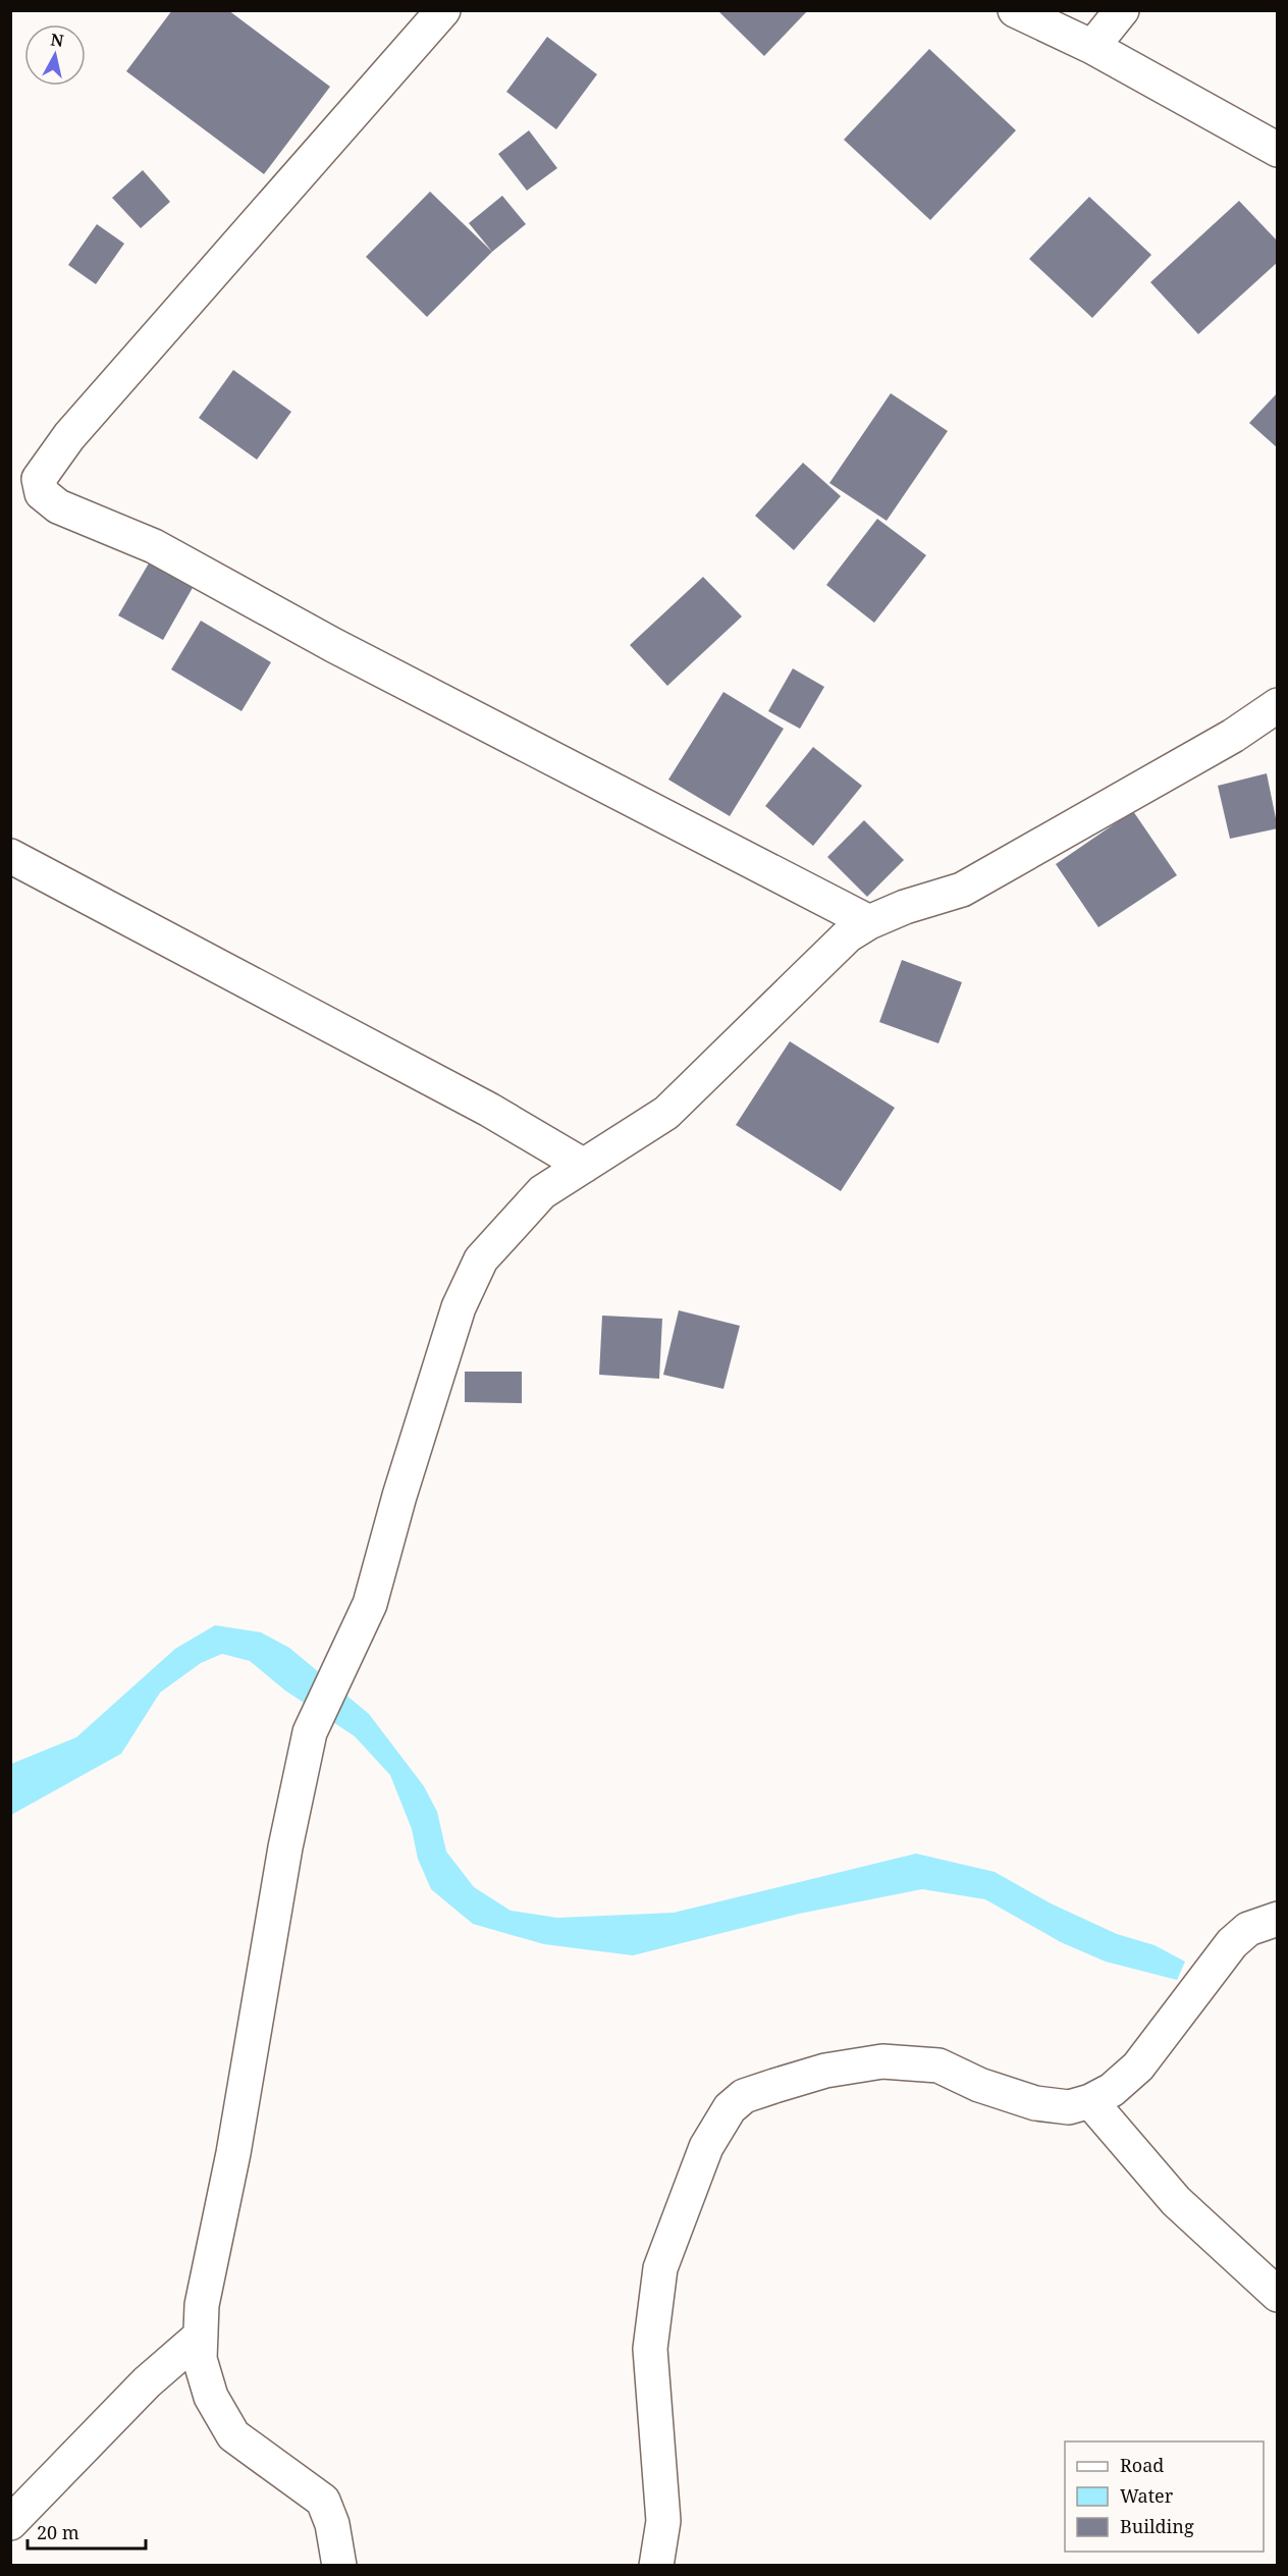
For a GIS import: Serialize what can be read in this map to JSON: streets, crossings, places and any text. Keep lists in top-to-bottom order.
{
  "legend": ["Road", "Water", "Building"],
  "scale_bar": "20 m",
  "north": "top"
}
